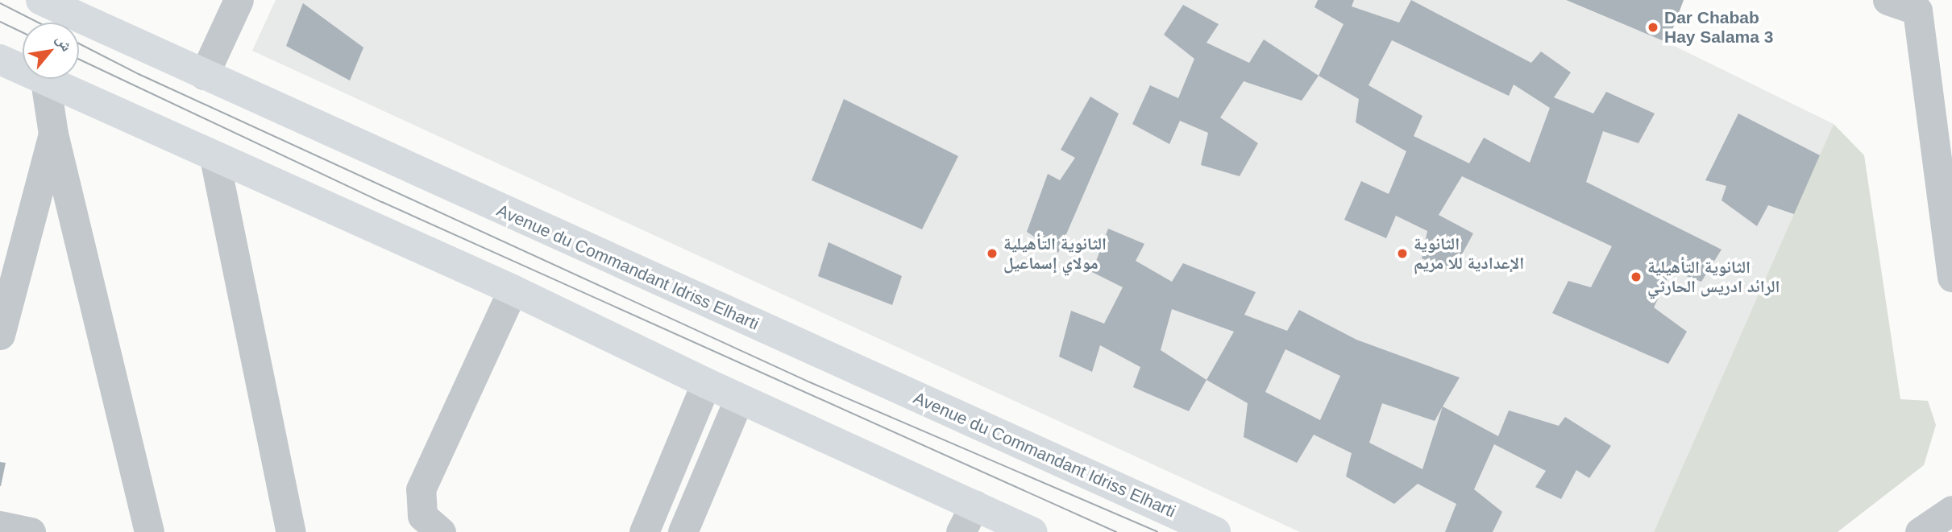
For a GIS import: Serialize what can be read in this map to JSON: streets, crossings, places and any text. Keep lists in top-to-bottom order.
{
  "streets": {
    "main road": ["Avenue du Commandant Idriss Elharti"]
  },
  "places": [
    "Dar Chabab Hay Salama 3",
    "الثانوية التأهيلية مولاي إسماعيل",
    "الثانوية الإعدادية للا مريم",
    "الثانوية التأهيلية الرائد ادريس الحارثي"
  ],
  "north": "top right"
}
